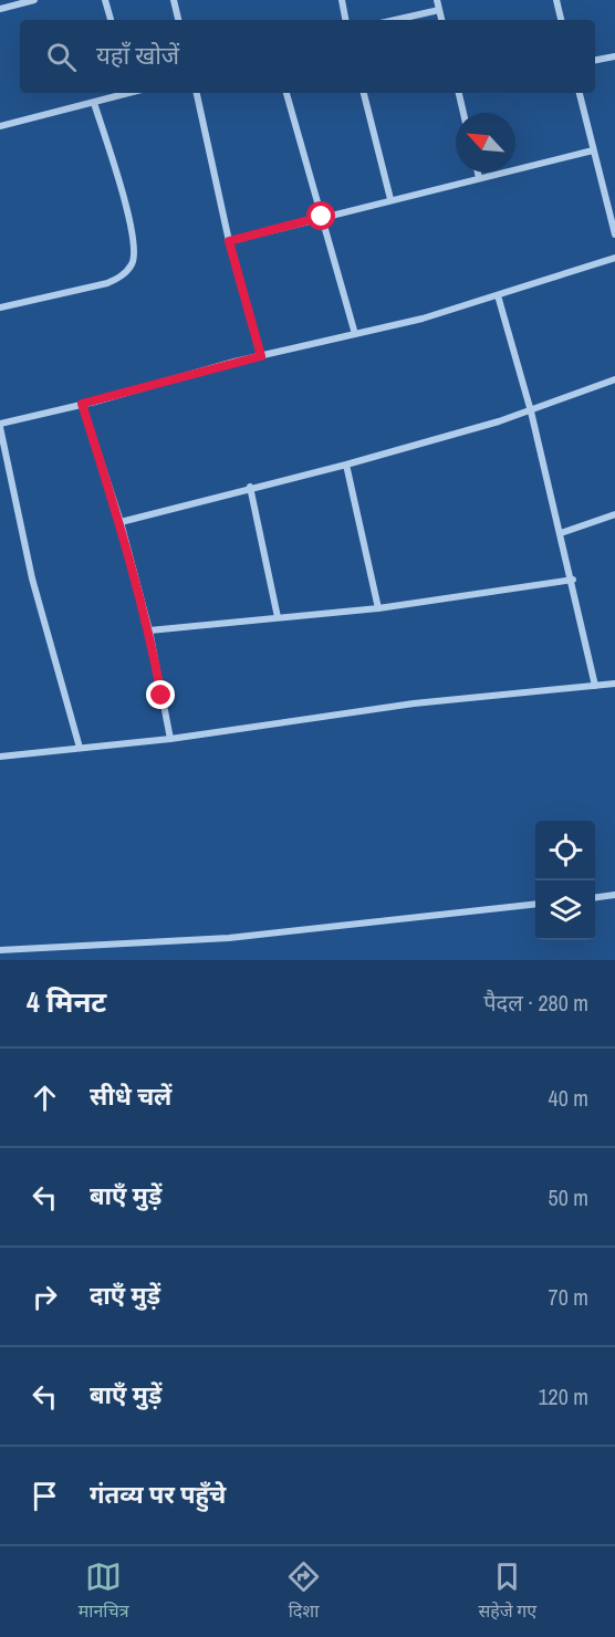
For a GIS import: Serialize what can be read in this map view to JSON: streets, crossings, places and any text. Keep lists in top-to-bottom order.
{
  "north": "top left",
  "page": {
    "search": "यहाँ खोजें",
    "heading": ["4 मिनट", "पैदल · 280 m"],
    "list": [
      ["सीधे चलें", "40 m"],
      ["बाएँ मुड़ें", "50 m"],
      ["दाएँ मुड़ें", "70 m"],
      ["बाएँ मुड़ें", "120 m"],
      "गंतव्य पर पहुँचे"
    ],
    "nav": ["मानचित्र", "दिशा", "सहेजे गए"]
  }
}
